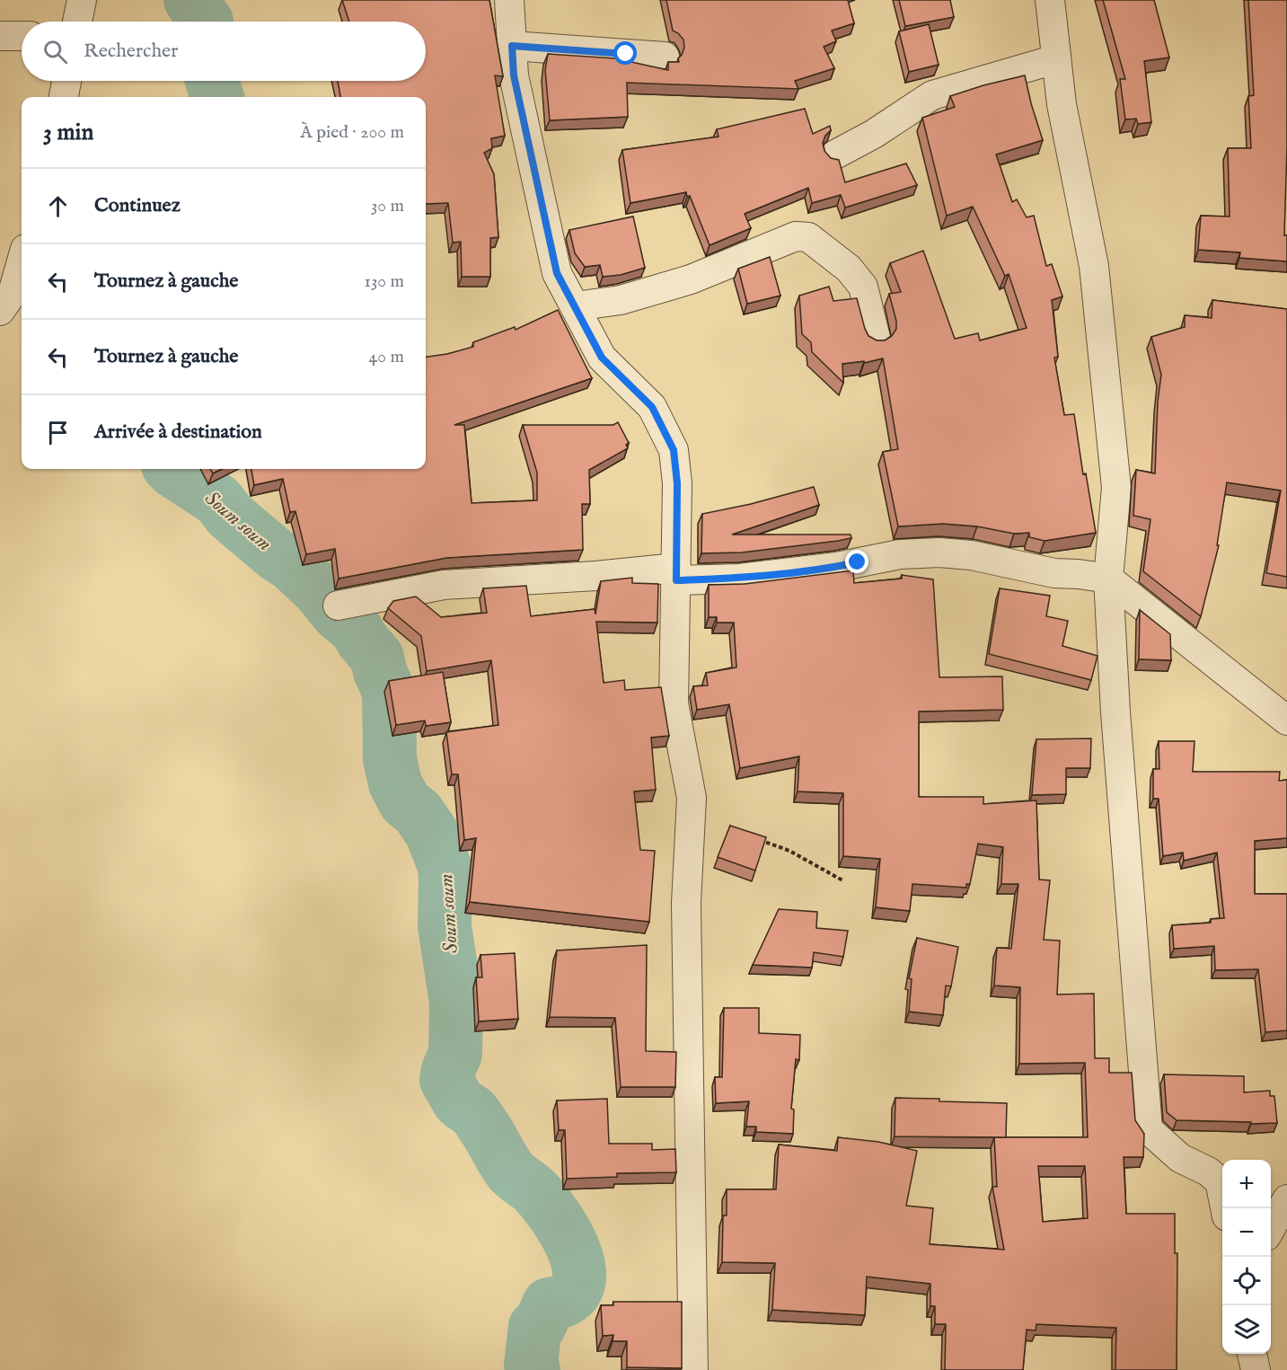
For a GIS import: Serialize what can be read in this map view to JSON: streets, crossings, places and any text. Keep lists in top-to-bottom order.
{
  "water": ["Soum soum"],
  "page": {
    "search": "Rechercher",
    "heading": ["3 min", "À pied · 200 m"],
    "list": [
      ["Continuez", "30 m"],
      ["Tournez à gauche", "130 m"],
      ["Tournez à gauche", "40 m"],
      "Arrivée à destination"
    ],
    "map_buttons": ["+", "−"]
  }
}
